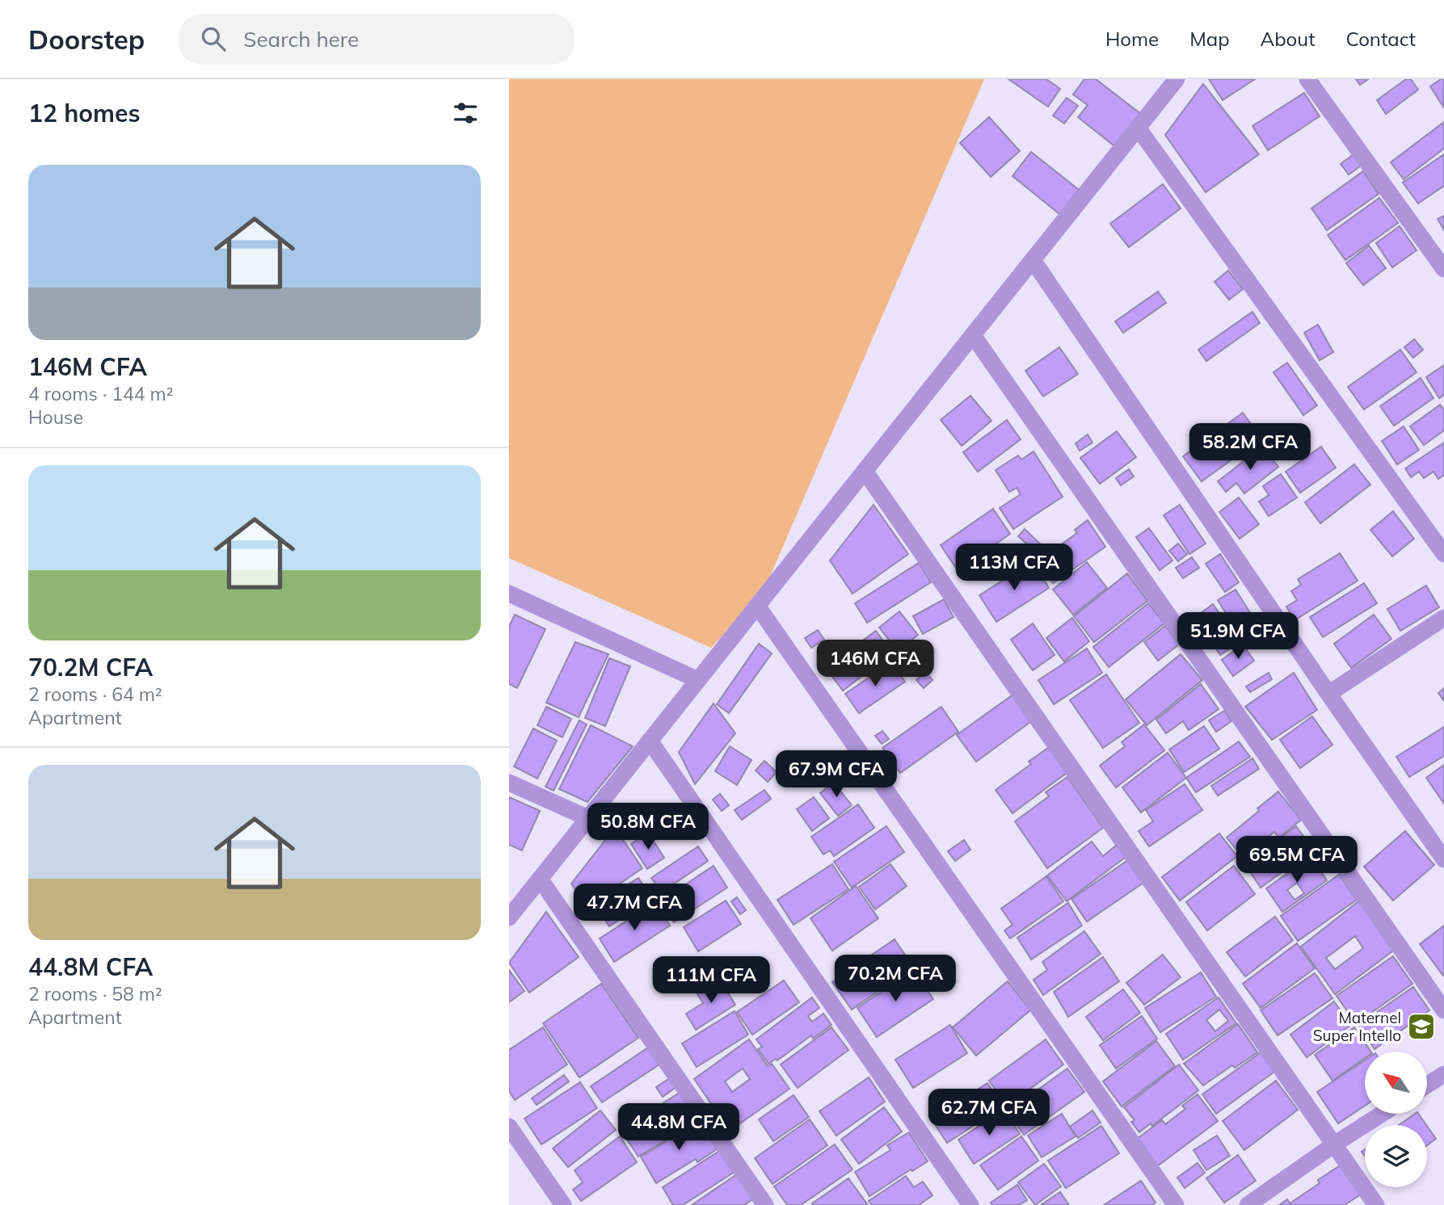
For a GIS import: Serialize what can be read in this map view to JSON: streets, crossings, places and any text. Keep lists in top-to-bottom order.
{
  "places": {
    "school or university": ["Maternel Super Intello"]
  },
  "north": "top left",
  "page": {
    "header": "Doorstep",
    "search": "Search here",
    "nav": [
      "Home",
      "Map",
      "About",
      "Contact"
    ],
    "heading": "12 homes",
    "list": [
      {
        "name": "146M CFA",
        "note": "4 rooms · 144 m² · House"
      },
      {
        "name": "70.2M CFA",
        "note": "2 rooms · 64 m² · Apartment"
      },
      {
        "name": "44.8M CFA",
        "note": "2 rooms · 58 m² · Apartment"
      }
    ],
    "price": [
      "58.2M CFA",
      "113M CFA",
      "51.9M CFA",
      "146M CFA",
      "67.9M CFA",
      "50.8M CFA",
      "69.5M CFA",
      "47.7M CFA",
      "70.2M CFA",
      "111M CFA",
      "62.7M CFA",
      "44.8M CFA"
    ]
  }
}
